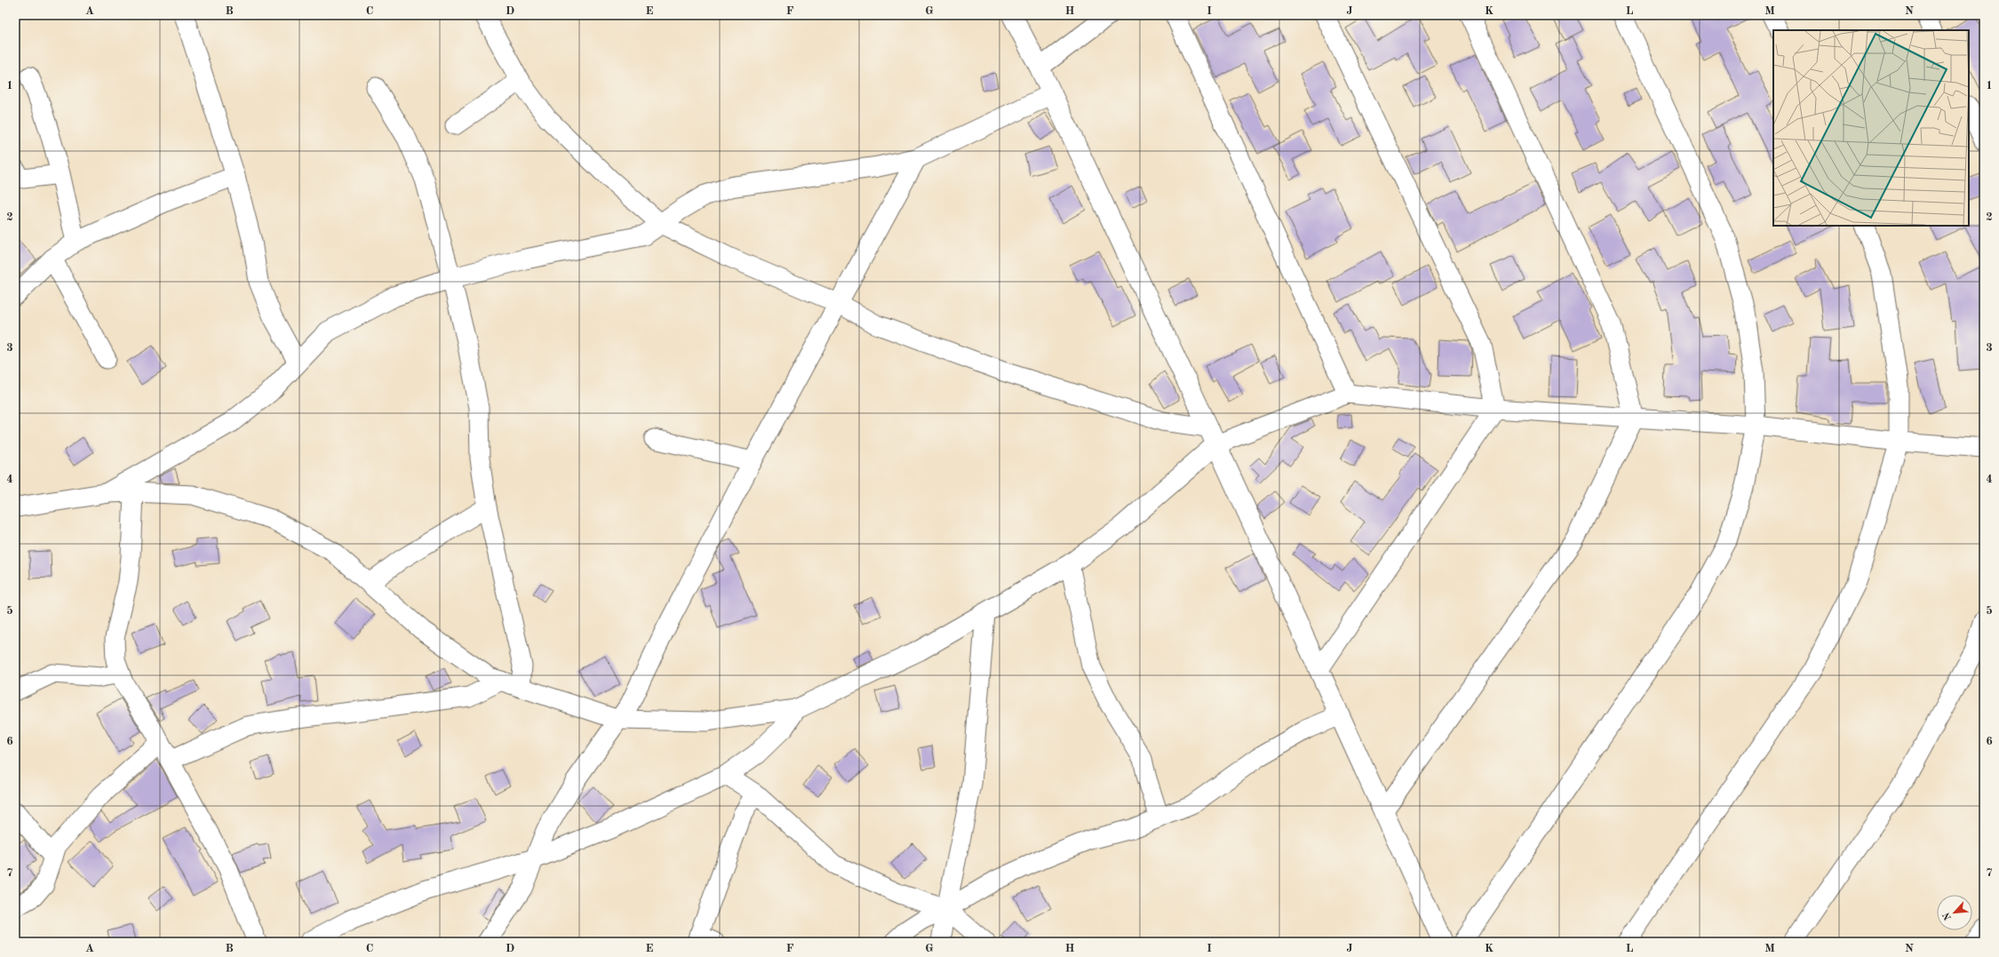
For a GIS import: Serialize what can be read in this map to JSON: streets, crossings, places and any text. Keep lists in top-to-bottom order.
{
  "north": "bottom left",
  "grid": {
    "columns": [
      "A",
      "B",
      "C",
      "D",
      "E",
      "F",
      "G",
      "H",
      "I",
      "J",
      "K",
      "L",
      "M",
      "N"
    ],
    "rows": [
      "1",
      "2",
      "3",
      "4",
      "5",
      "6",
      "7"
    ]
  }
}
